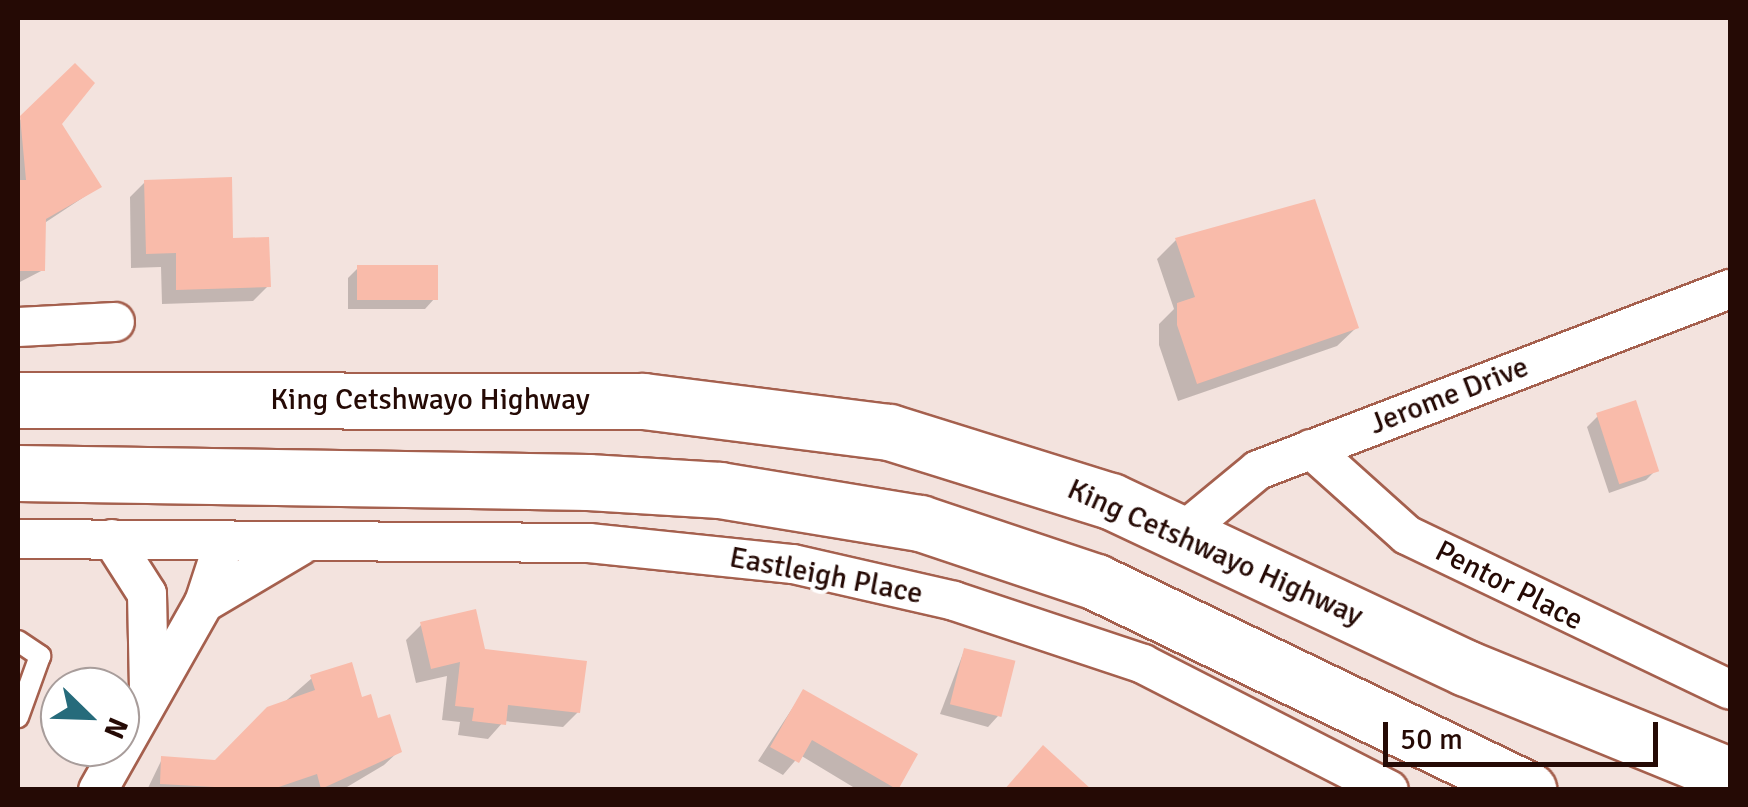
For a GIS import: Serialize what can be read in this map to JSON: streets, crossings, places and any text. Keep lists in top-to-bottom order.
{
  "streets": {
    "highway": ["King Cetshwayo Highway"],
    "street": ["Jerome Drive", "Eastleigh Place", "Pentor Place"]
  },
  "crossings": [
    ["Jerome Drive", "King Cetshwayo Highway"],
    ["Jerome Drive", "Pentor Place"]
  ],
  "scale_bar": "50 m",
  "north": "bottom right"
}
